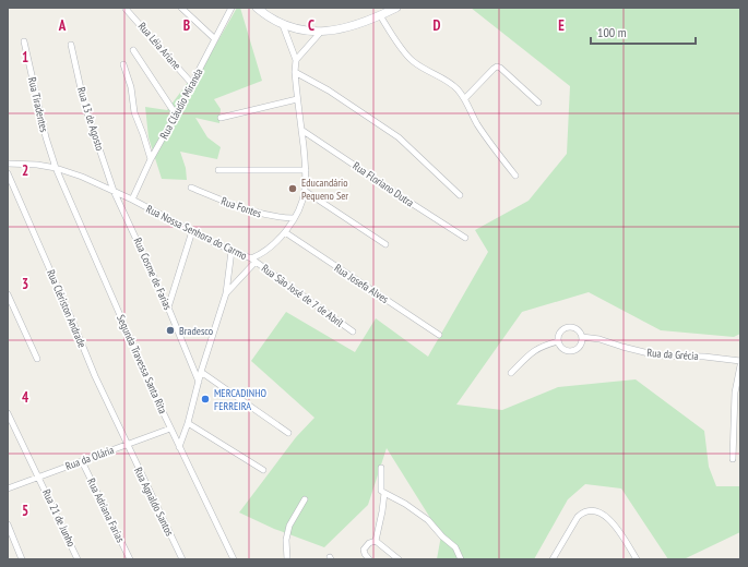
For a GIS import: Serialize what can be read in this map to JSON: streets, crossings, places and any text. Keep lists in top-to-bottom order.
{
  "streets": {
    "street": [
      "Rua Léia Ariane",
      "Rua Cláudio Miranda",
      "Rua Tiradentes",
      "Rua 13 de Agosto",
      "Rua Floriano Dutra",
      "Rua Fontes",
      "Rua Nossa Senhora do Carmo",
      "Rua Cosme de Farias",
      "Rua Josefa Alves",
      "Rua São José de 7 de Abril",
      "Rua Clériston Andrade",
      "Rua da Grécia",
      "Segunda Travessa Santa Rita",
      "Rua da Olária",
      "Rua Agnaldo Santos",
      "Rua Adriana Farias",
      "Rua 21 de Junho"
    ]
  },
  "crossings": [
    ["Rua Léia Ariane", "Rua Cláudio Miranda"],
    ["Rua Cláudio Miranda", "Rua Nossa Senhora do Carmo"],
    ["Rua Tiradentes", "Rua Nossa Senhora do Carmo"],
    ["Rua Tiradentes", "Segunda Travessa Santa Rita"],
    ["Rua 13 de Agosto", "Rua Nossa Senhora do Carmo"],
    ["Rua 13 de Agosto", "Rua Cosme de Farias"],
    ["Rua Floriano Dutra", "Rua Nossa Senhora do Carmo"],
    ["Rua Fontes", "Rua Nossa Senhora do Carmo"],
    ["Rua Nossa Senhora do Carmo", "Rua Cosme de Farias"],
    ["Rua Nossa Senhora do Carmo", "Rua Josefa Alves"],
    ["Rua Nossa Senhora do Carmo", "Rua São José de 7 de Abril"],
    ["Rua Nossa Senhora do Carmo", "Segunda Travessa Santa Rita"],
    ["Rua Clériston Andrade", "Rua da Olária"],
    ["Rua Clériston Andrade", "Rua Agnaldo Santos"],
    ["Segunda Travessa Santa Rita", "Rua da Olária"],
    ["Rua da Olária", "Rua Agnaldo Santos"],
    ["Rua da Olária", "Rua Adriana Farias"],
    ["Rua da Olária", "Rua 21 de Junho"]
  ],
  "places": ["Educandário Pequeno Ser", "Bradesco", "MERCADINHO FERREIRA"],
  "scale_bar": "100 m",
  "grid": {
    "columns": [
      "A",
      "B",
      "C",
      "D",
      "E"
    ],
    "rows": [
      "1",
      "2",
      "3",
      "4",
      "5"
    ]
  }
}
